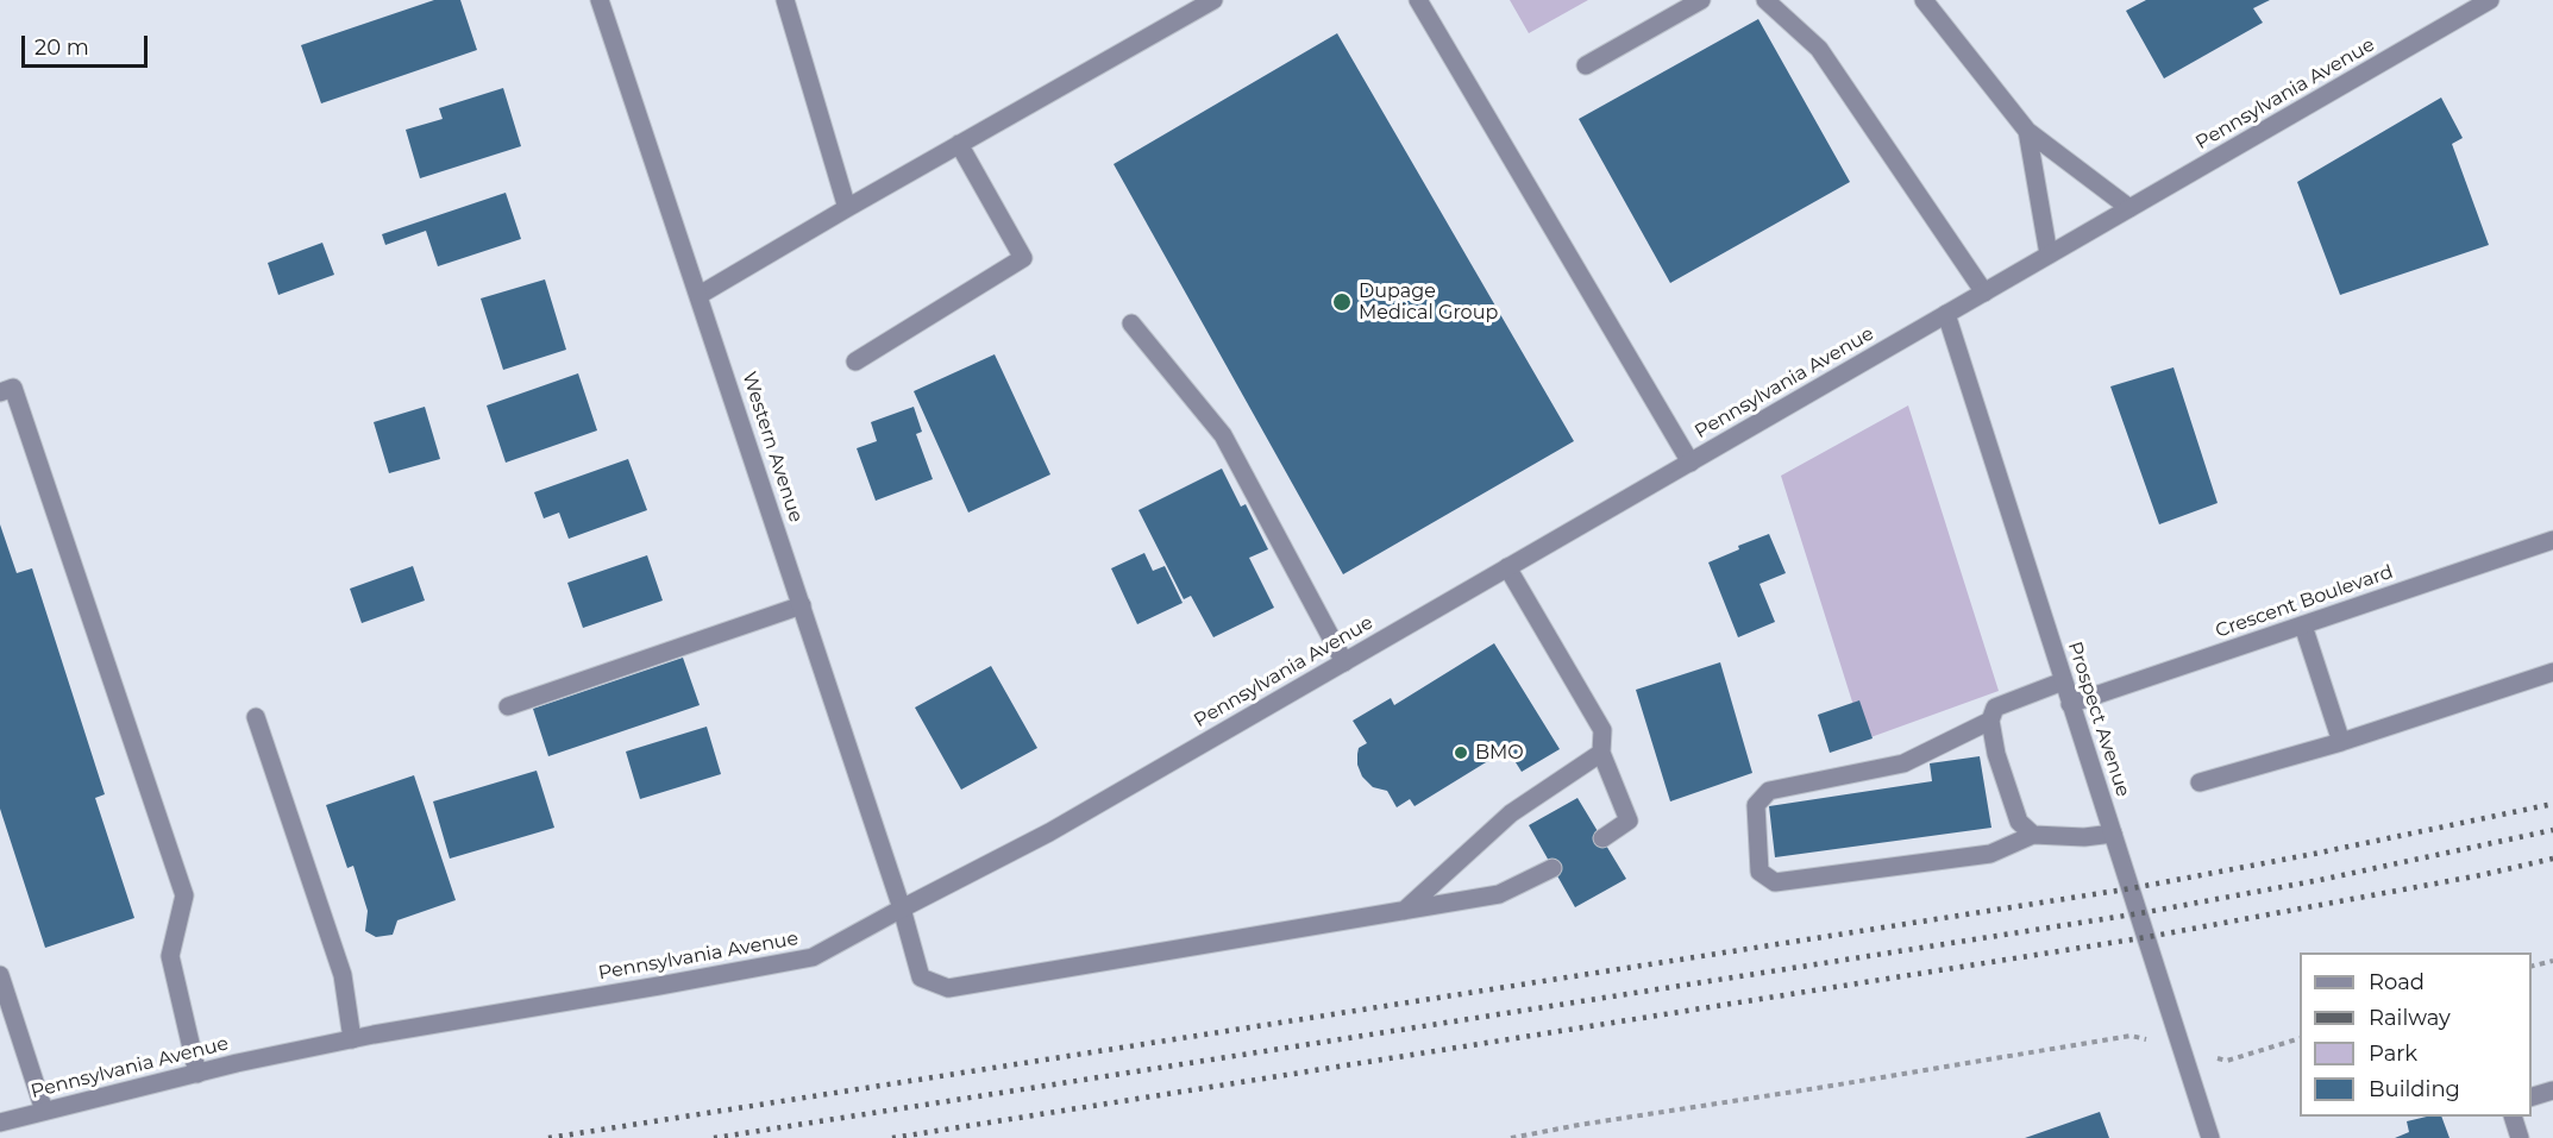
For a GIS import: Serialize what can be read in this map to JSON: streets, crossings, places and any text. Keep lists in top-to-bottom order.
{
  "streets": {
    "street": [
      "Pennsylvania Avenue",
      "Western Avenue",
      "Crescent Boulevard",
      "Prospect Avenue"
    ]
  },
  "crossings": [
    ["Pennsylvania Avenue", "Western Avenue"],
    ["Pennsylvania Avenue", "Prospect Avenue"],
    ["Crescent Boulevard", "Prospect Avenue"]
  ],
  "places": ["Dupage Medical Group", "BMO"],
  "legend": [
    "Road",
    "Railway",
    "Park",
    "Building"
  ],
  "scale_bar": "20 m"
}
